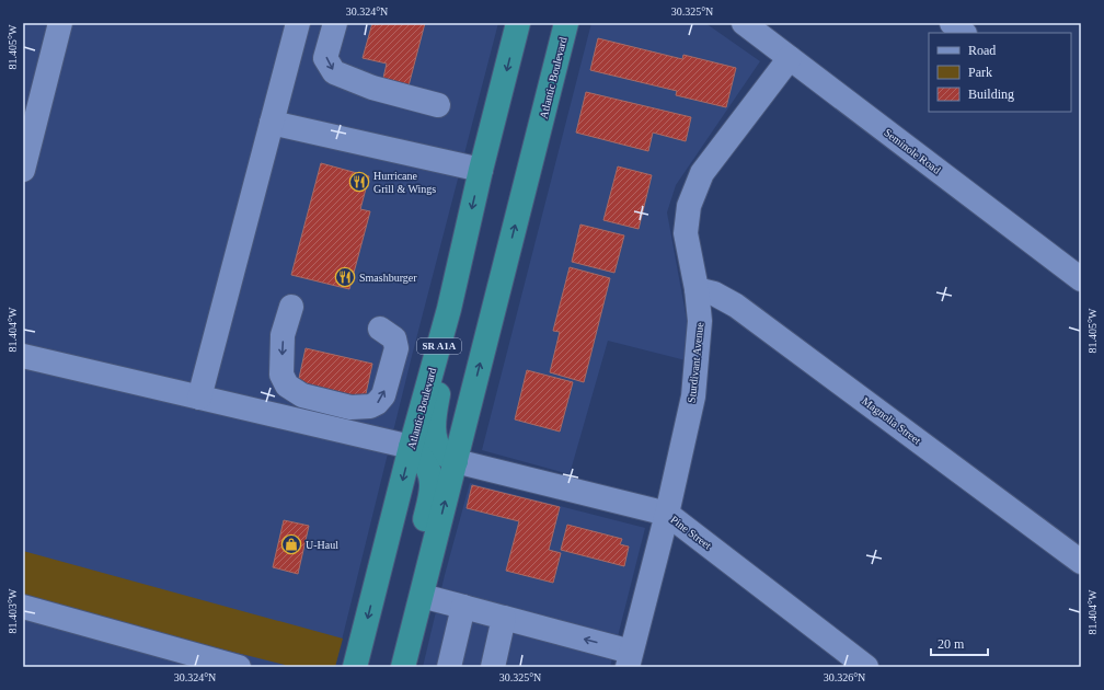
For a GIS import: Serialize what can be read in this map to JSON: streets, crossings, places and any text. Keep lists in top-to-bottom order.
{
  "streets": {
    "highway": ["Atlantic Boulevard", "SR A1A"],
    "street": [
      "Seminole Road",
      "Sturdivant Avenue",
      "Magnolia Street",
      "Pine Street"
    ]
  },
  "crossings": [
    ["Atlantic Boulevard", "Pine Street"],
    ["Seminole Road", "Sturdivant Avenue"],
    ["Sturdivant Avenue", "Magnolia Street"],
    ["Sturdivant Avenue", "Pine Street"]
  ],
  "places": {
    "restaurant": ["Hurricane Grill & Wings", "Smashburger"],
    "shop": ["U-Haul"]
  },
  "legend": ["Road", "Park", "Building"],
  "scale_bar": "20 m",
  "coordinates": [
    "30.324°N",
    "30.325°N",
    "81.405°W",
    "81.404°W",
    "81.403°W",
    "30.326°N"
  ]
}
